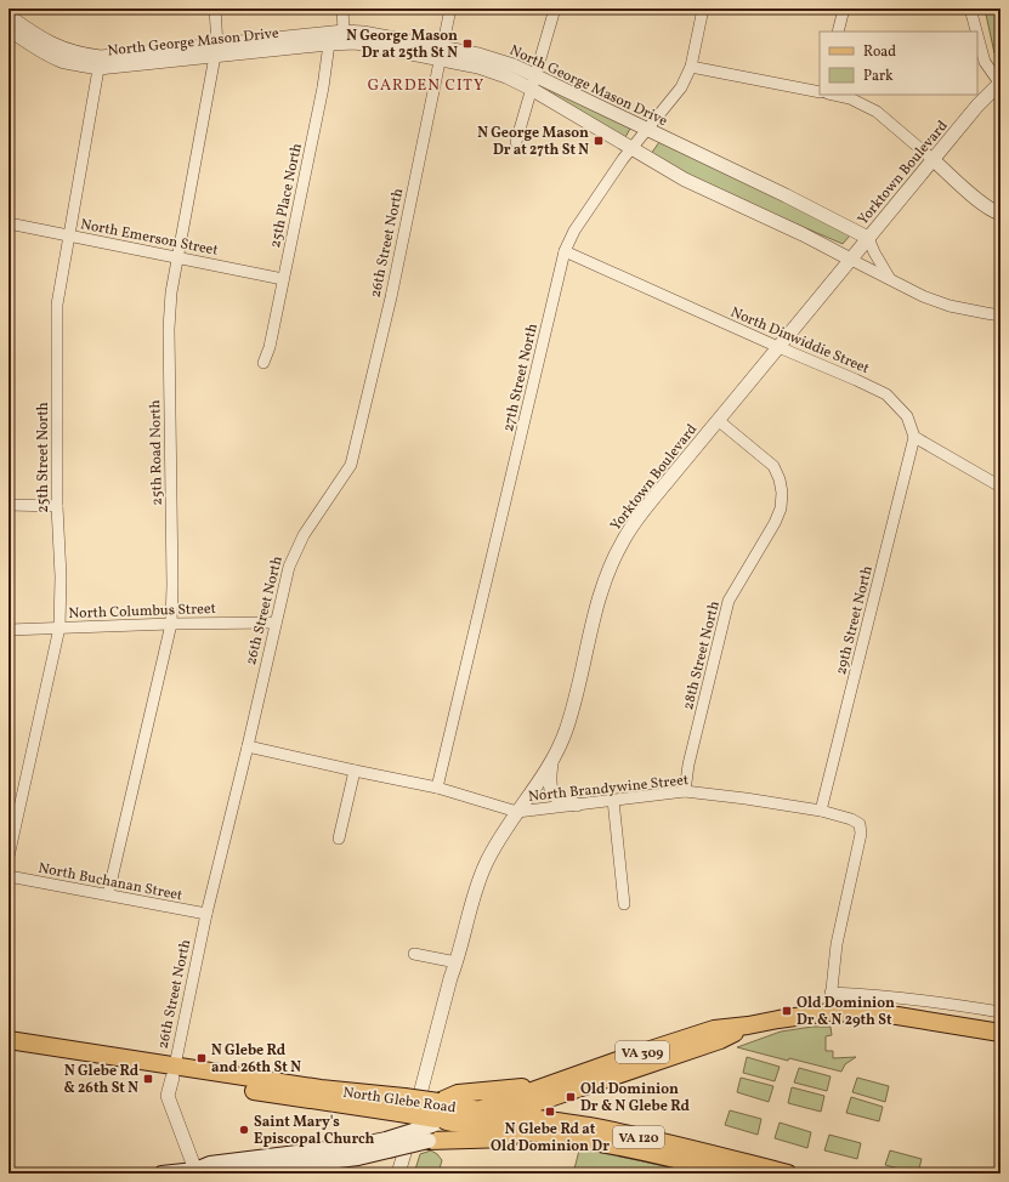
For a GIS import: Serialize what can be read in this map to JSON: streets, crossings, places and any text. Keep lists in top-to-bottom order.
{
  "streets": {
    "main road": ["VA 309", "North Glebe Road", "VA 120"],
    "street": [
      "North George Mason Drive",
      "Yorktown Boulevard",
      "25th Place North",
      "North Emerson Street",
      "26th Street North",
      "North Dinwiddie Street",
      "27th Street North",
      "25th Road North",
      "25th Street North",
      "North Columbus Street",
      "29th Street North",
      "28th Street North",
      "North Brandywine Street",
      "North Buchanan Street"
    ]
  },
  "crossings": [
    ["North George Mason Drive", "Yorktown Boulevard"],
    ["North George Mason Drive", "25th Place North"],
    ["North George Mason Drive", "26th Street North"],
    ["North George Mason Drive", "27th Street North"],
    ["North George Mason Drive", "25th Road North"],
    ["North George Mason Drive", "25th Street North"],
    ["Yorktown Boulevard", "North Dinwiddie Street"],
    ["Yorktown Boulevard", "28th Street North"],
    ["Yorktown Boulevard", "North Brandywine Street"],
    ["25th Place North", "North Emerson Street"],
    ["North Emerson Street", "25th Road North"],
    ["North Emerson Street", "25th Street North"],
    ["26th Street North", "North Columbus Street"],
    ["26th Street North", "North Brandywine Street"],
    ["26th Street North", "North Buchanan Street"],
    ["26th Street North", "VA 309"],
    ["26th Street North", "North Glebe Road"],
    ["North Dinwiddie Street", "27th Street North"],
    ["North Dinwiddie Street", "29th Street North"],
    ["27th Street North", "North Brandywine Street"],
    ["25th Road North", "North Columbus Street"],
    ["25th Road North", "North Buchanan Street"],
    ["25th Street North", "North Columbus Street"],
    ["29th Street North", "North Brandywine Street"],
    ["28th Street North", "North Brandywine Street"],
    ["VA 309", "North Glebe Road"]
  ],
  "districts": ["GARDEN CITY"],
  "places": {
    "transit": [
      "N George Mason Dr at 25th St N",
      "N George Mason Dr at 27th St N",
      "Old Dominion Dr & N 29th St",
      "N Glebe Rd and 26th St N",
      "N Glebe Rd & 26th St N",
      "Old Dominion Dr & N Glebe Rd",
      "N Glebe Rd at Old Dominion Dr"
    ],
    "other": ["Saint Mary's Episcopal Church"]
  },
  "legend": ["Road", "Park"]
}
